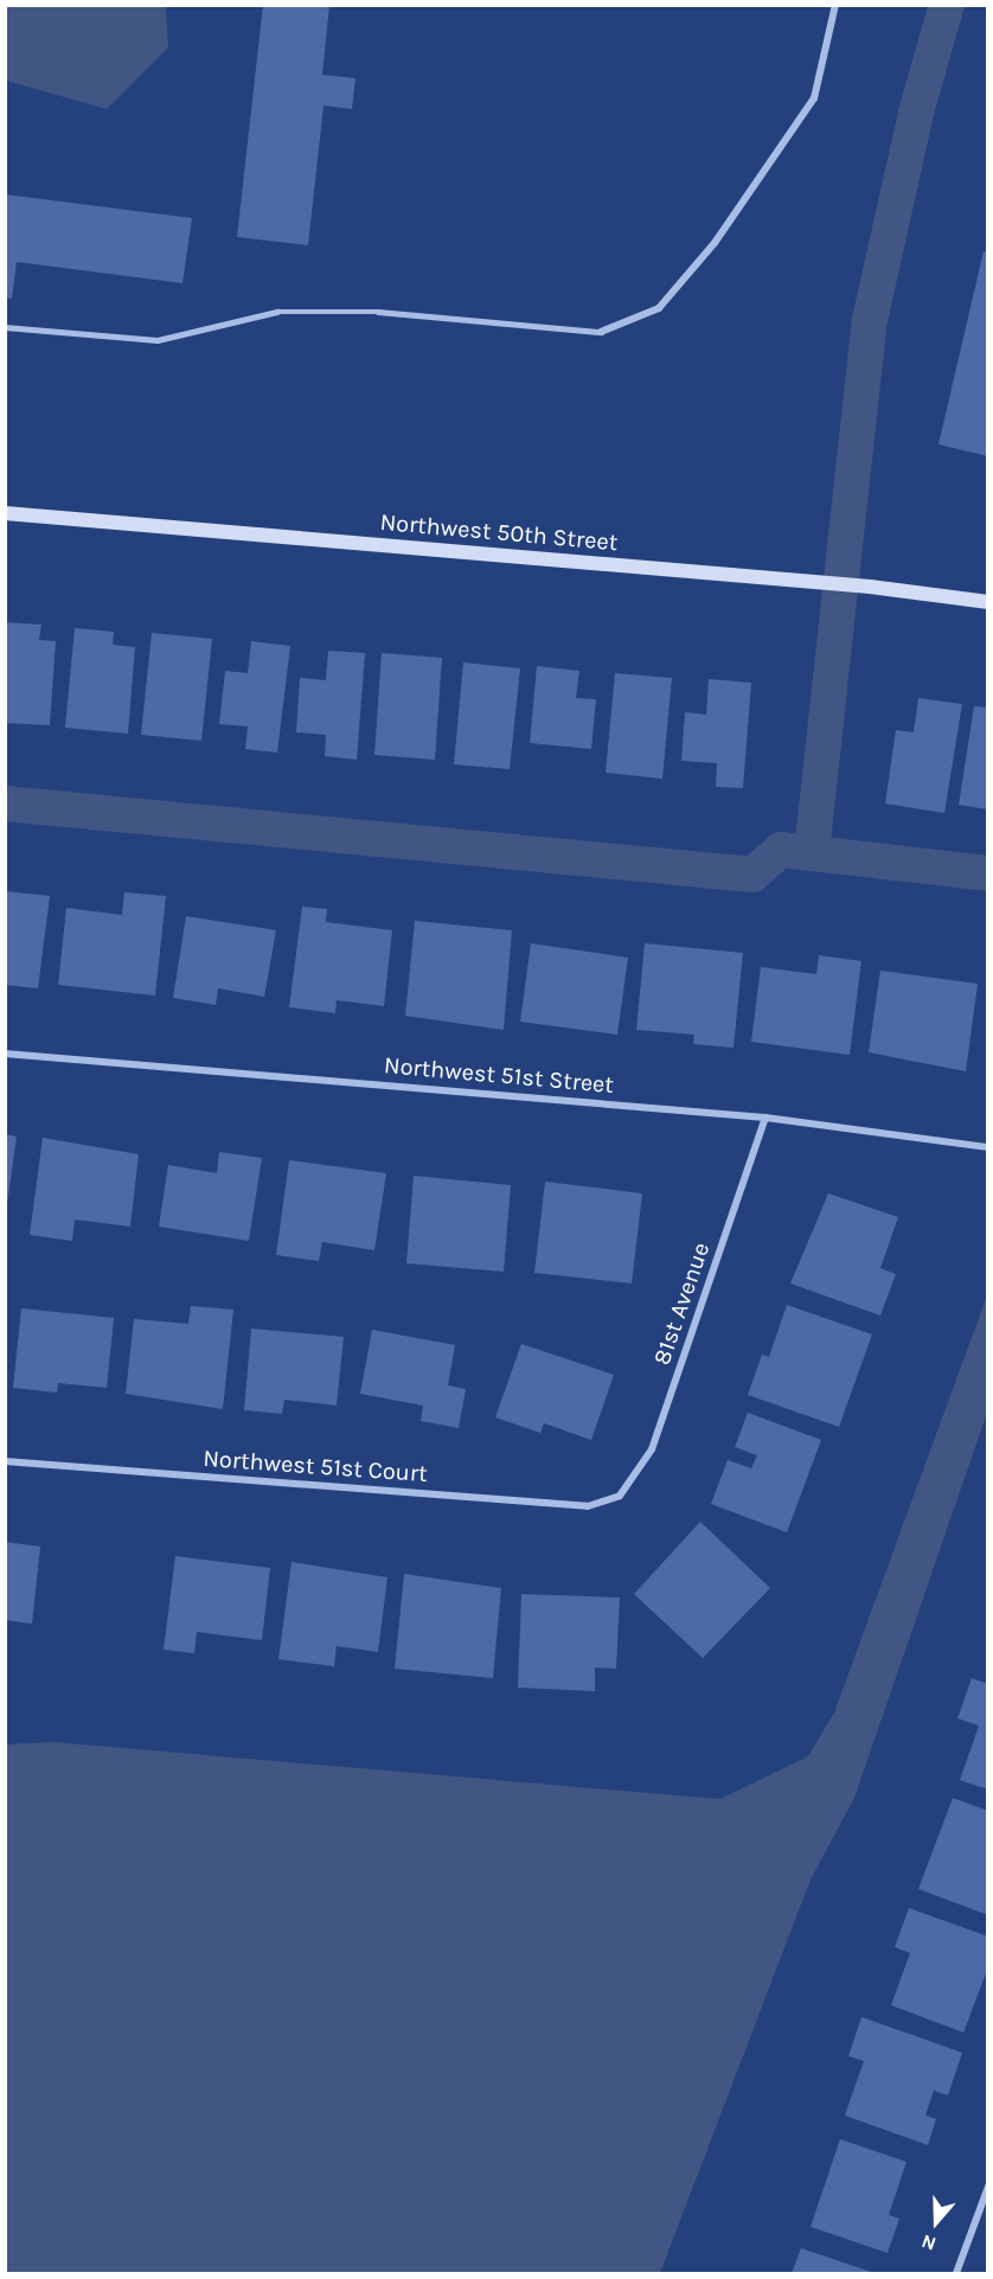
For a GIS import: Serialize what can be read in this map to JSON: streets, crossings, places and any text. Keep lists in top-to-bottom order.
{
  "streets": {
    "street": [
      "Northwest 50th Street",
      "Northwest 51st Street",
      "81st Avenue",
      "Northwest 51st Court"
    ]
  },
  "crossings": [
    ["Northwest 51st Street", "81st Avenue"],
    ["81st Avenue", "Northwest 51st Court"]
  ],
  "north": "bottom"
}
